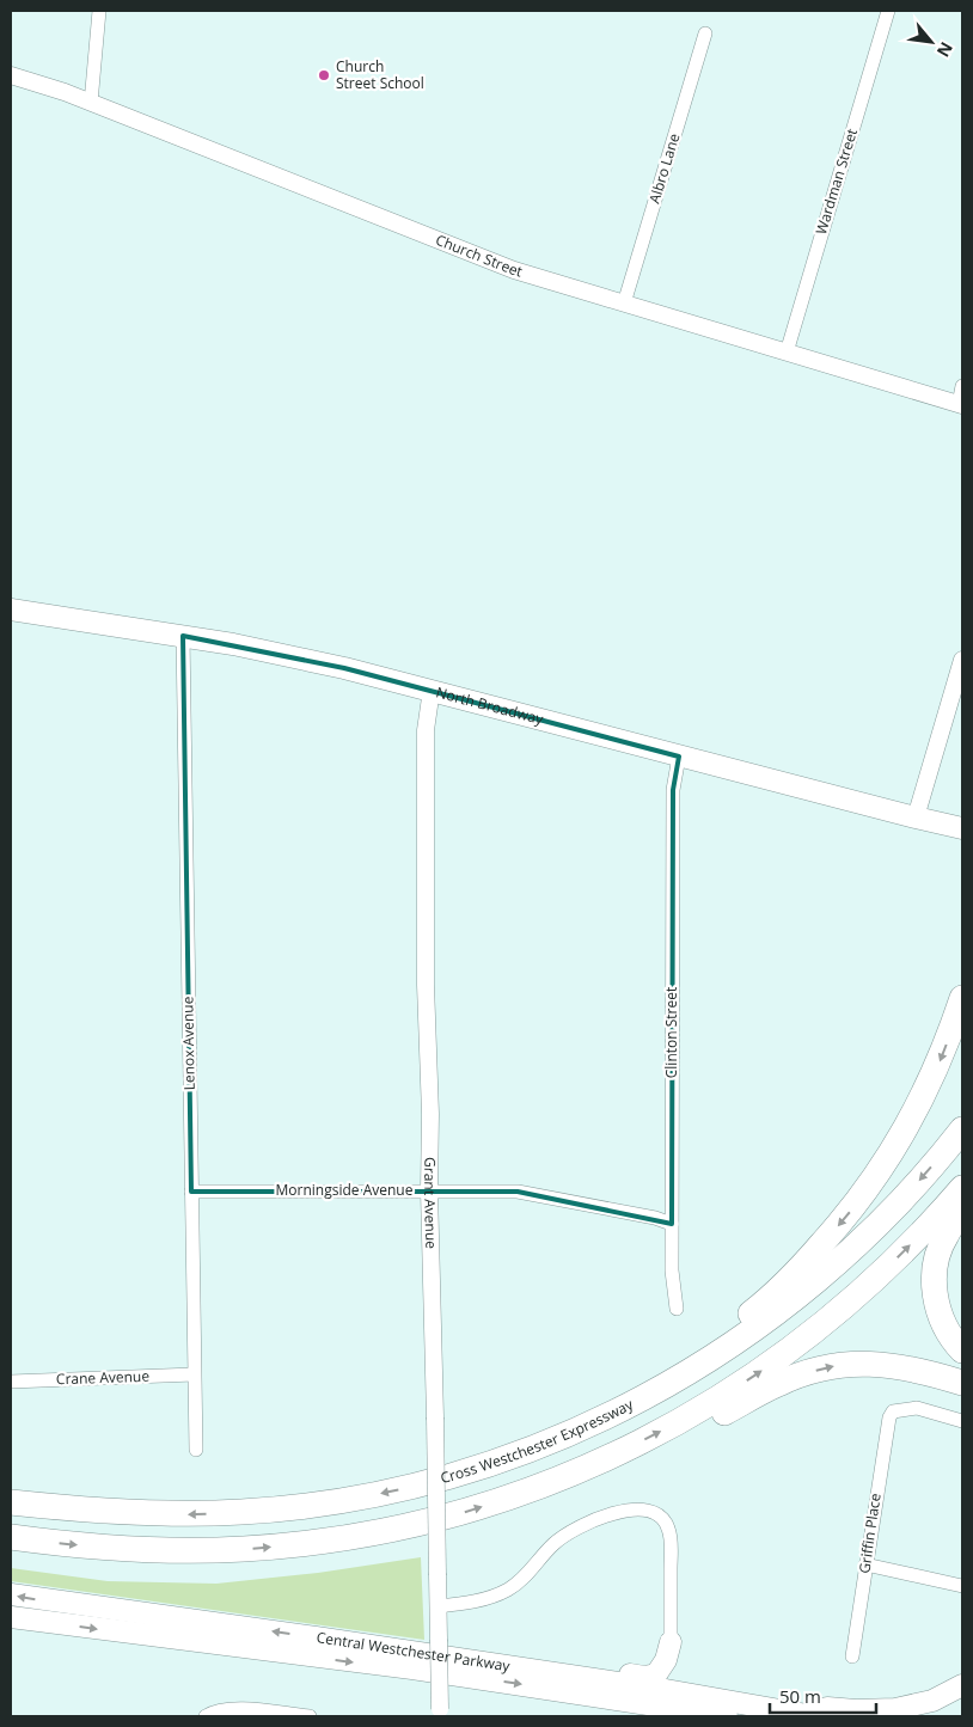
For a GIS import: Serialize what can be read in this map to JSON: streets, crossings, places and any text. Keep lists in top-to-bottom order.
{
  "streets": {
    "highway": ["Cross Westchester Expressway"],
    "main road": ["North Broadway", "Central Westchester Parkway"],
    "street": [
      "Albro Lane",
      "Wardman Street",
      "Church Street",
      "Clinton Street",
      "Lenox Avenue",
      "Morningside Avenue",
      "Grant Avenue",
      "Crane Avenue",
      "Griffin Place"
    ]
  },
  "crossings": [
    ["Albro Lane", "Church Street"],
    ["Wardman Street", "Church Street"],
    ["North Broadway", "Clinton Street"],
    ["North Broadway", "Lenox Avenue"],
    ["North Broadway", "Grant Avenue"],
    ["Clinton Street", "Morningside Avenue"],
    ["Lenox Avenue", "Morningside Avenue"],
    ["Lenox Avenue", "Crane Avenue"],
    ["Morningside Avenue", "Grant Avenue"]
  ],
  "places": ["Church Street School"],
  "scale_bar": "50 m",
  "north": "bottom right"
}
